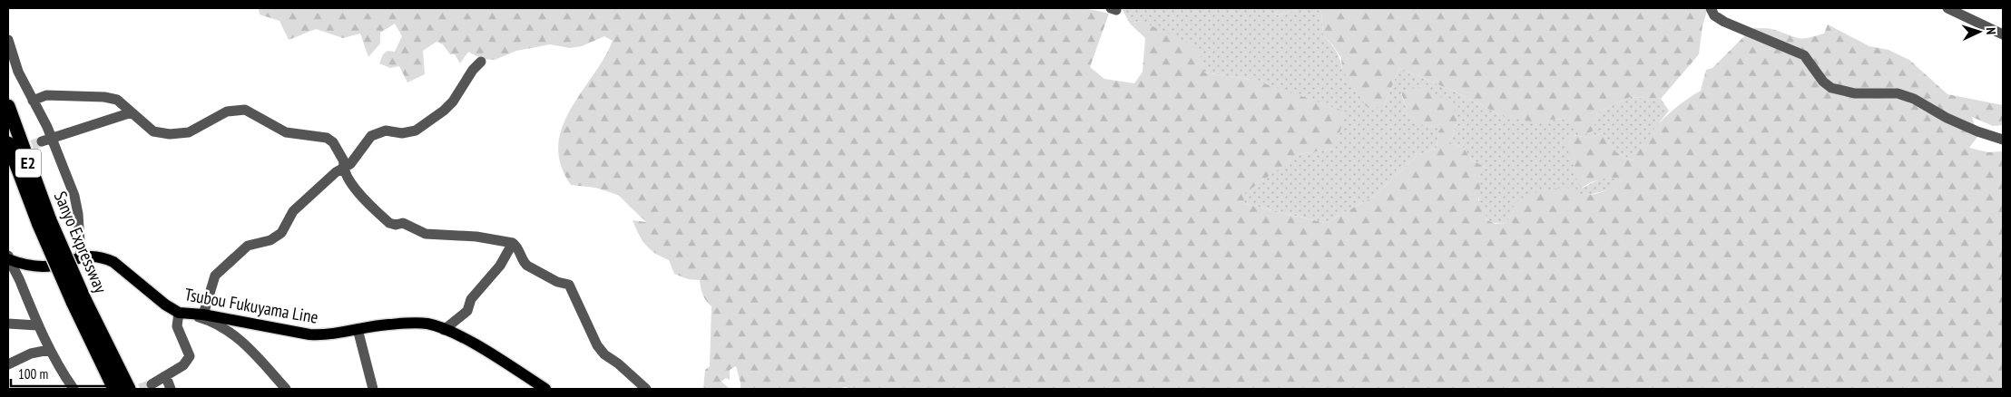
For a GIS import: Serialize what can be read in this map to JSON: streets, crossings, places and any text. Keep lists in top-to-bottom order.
{
  "streets": {
    "highway": ["E2", "Sanyo Expressway"],
    "main road": ["Tsubou Fukuyama Line"]
  },
  "scale_bar": "100 m",
  "north": "right"
}
